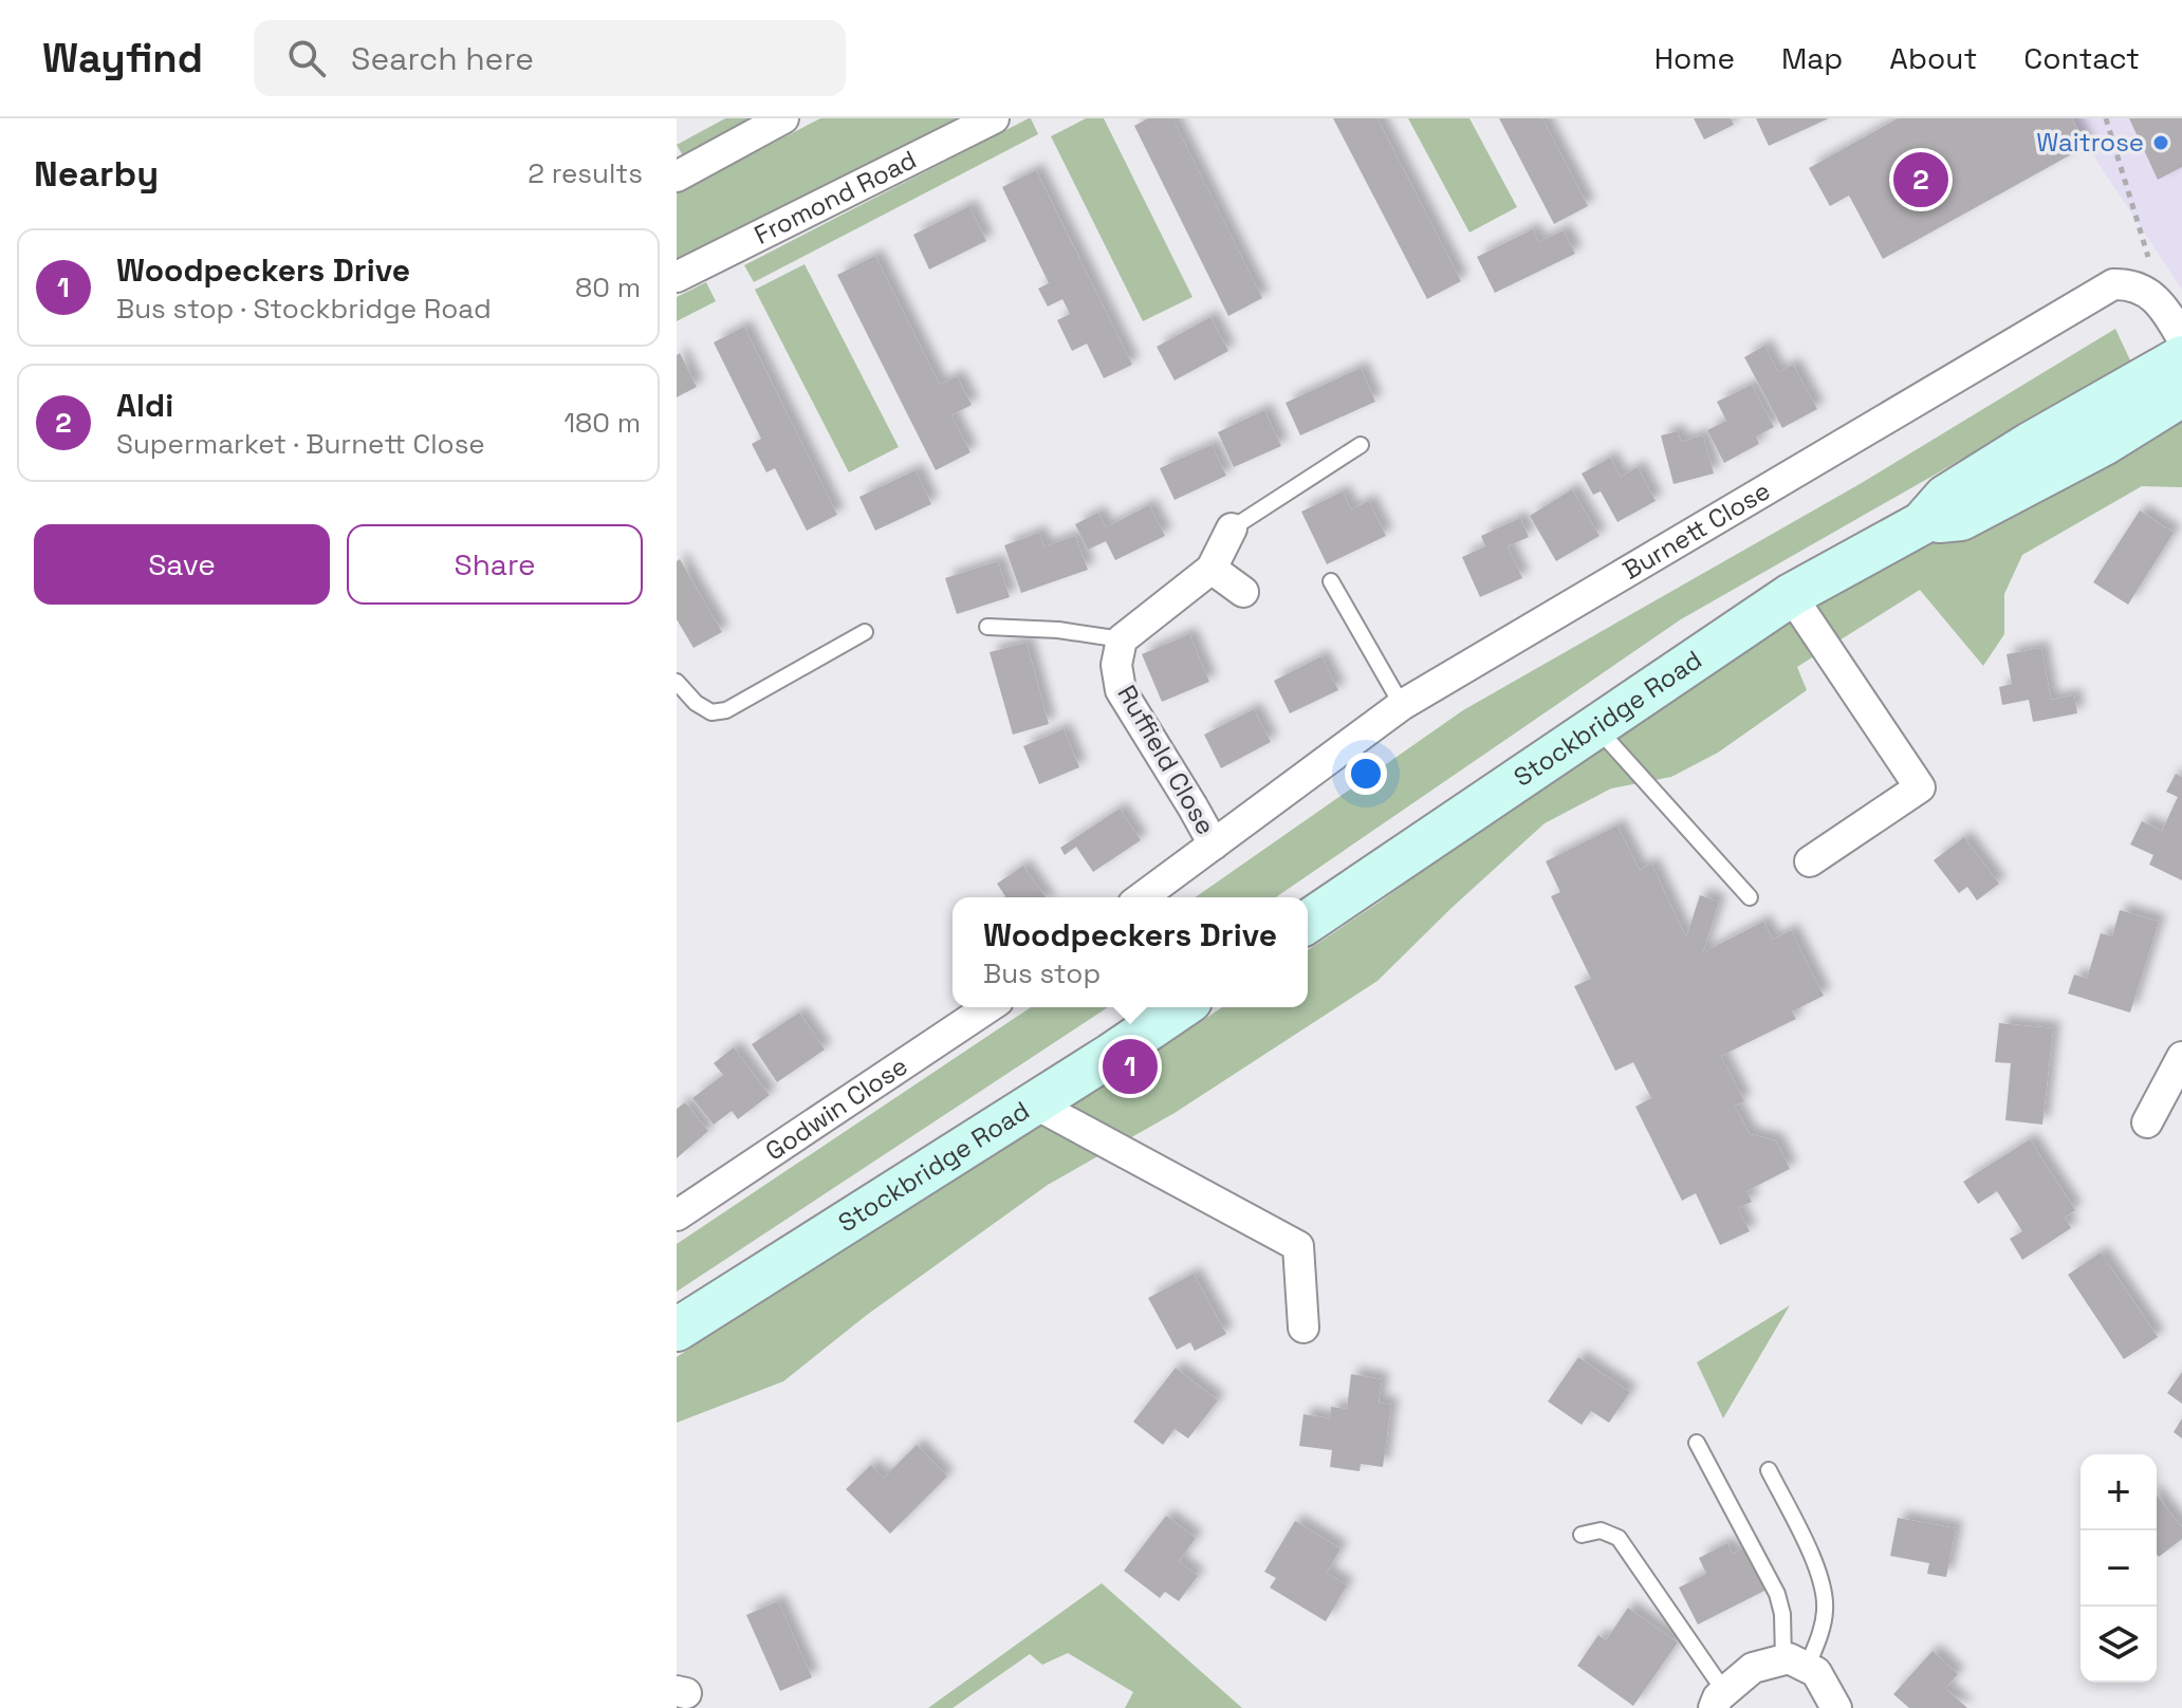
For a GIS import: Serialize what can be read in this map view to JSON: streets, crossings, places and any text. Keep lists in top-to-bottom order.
{
  "streets": {
    "main road": ["Stockbridge Road"],
    "street": [
      "Fromond Road",
      "Burnett Close",
      "Ruffield Close",
      "Godwin Close"
    ]
  },
  "crossings": [
    ["Burnett Close", "Ruffield Close"]
  ],
  "places": ["Waitrose"],
  "page": {
    "header": "Wayfind",
    "search": "Search here",
    "nav": [
      "Home",
      "Map",
      "About",
      "Contact"
    ],
    "heading": ["Nearby", "2 results"],
    "pins": ["2", "1"],
    "list": [
      {
        "mark": "1",
        "name": "Woodpeckers Drive",
        "note": "Bus stop · Stockbridge Road",
        "value": "80 m"
      },
      {
        "mark": "2",
        "name": "Aldi",
        "note": "Supermarket · Burnett Close",
        "value": "180 m"
      }
    ],
    "buttons": ["Save", "Share"],
    "popup": ["Woodpeckers Drive", "Bus stop"],
    "map_buttons": ["+", "−"]
  }
}
